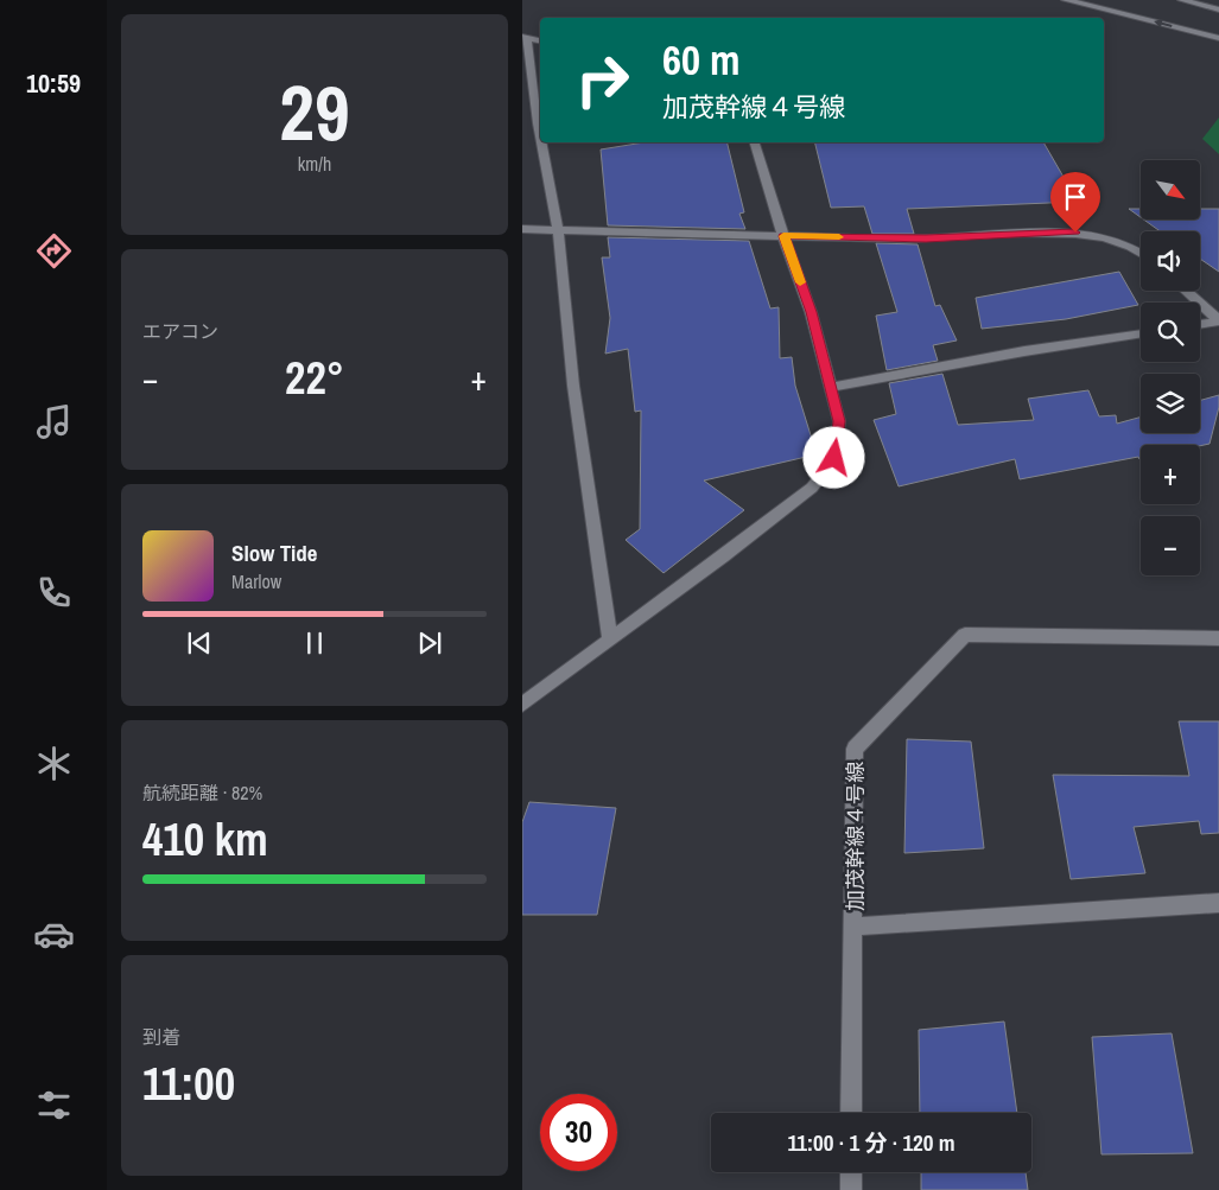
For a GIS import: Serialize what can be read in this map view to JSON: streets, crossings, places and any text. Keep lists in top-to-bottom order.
{
  "streets": {
    "street": ["加茂幹線４号線"]
  },
  "north": "bottom right",
  "page": {
    "tabs": "10:59",
    "tile": [
      ["29", "km/h"],
      "エアコン",
      ["航続距離 · 82%", "410 km"],
      ["到着", "11:00"]
    ],
    "turn": ["60 m", "加茂幹線４号線"],
    "map_buttons": ["+", "−"],
    "heat": ["−", "22°", "+"],
    "song": ["Slow Tide", "Marlow"],
    "limit": "30",
    "trip": "11:00 · 1 分 · 120 m"
  }
}
